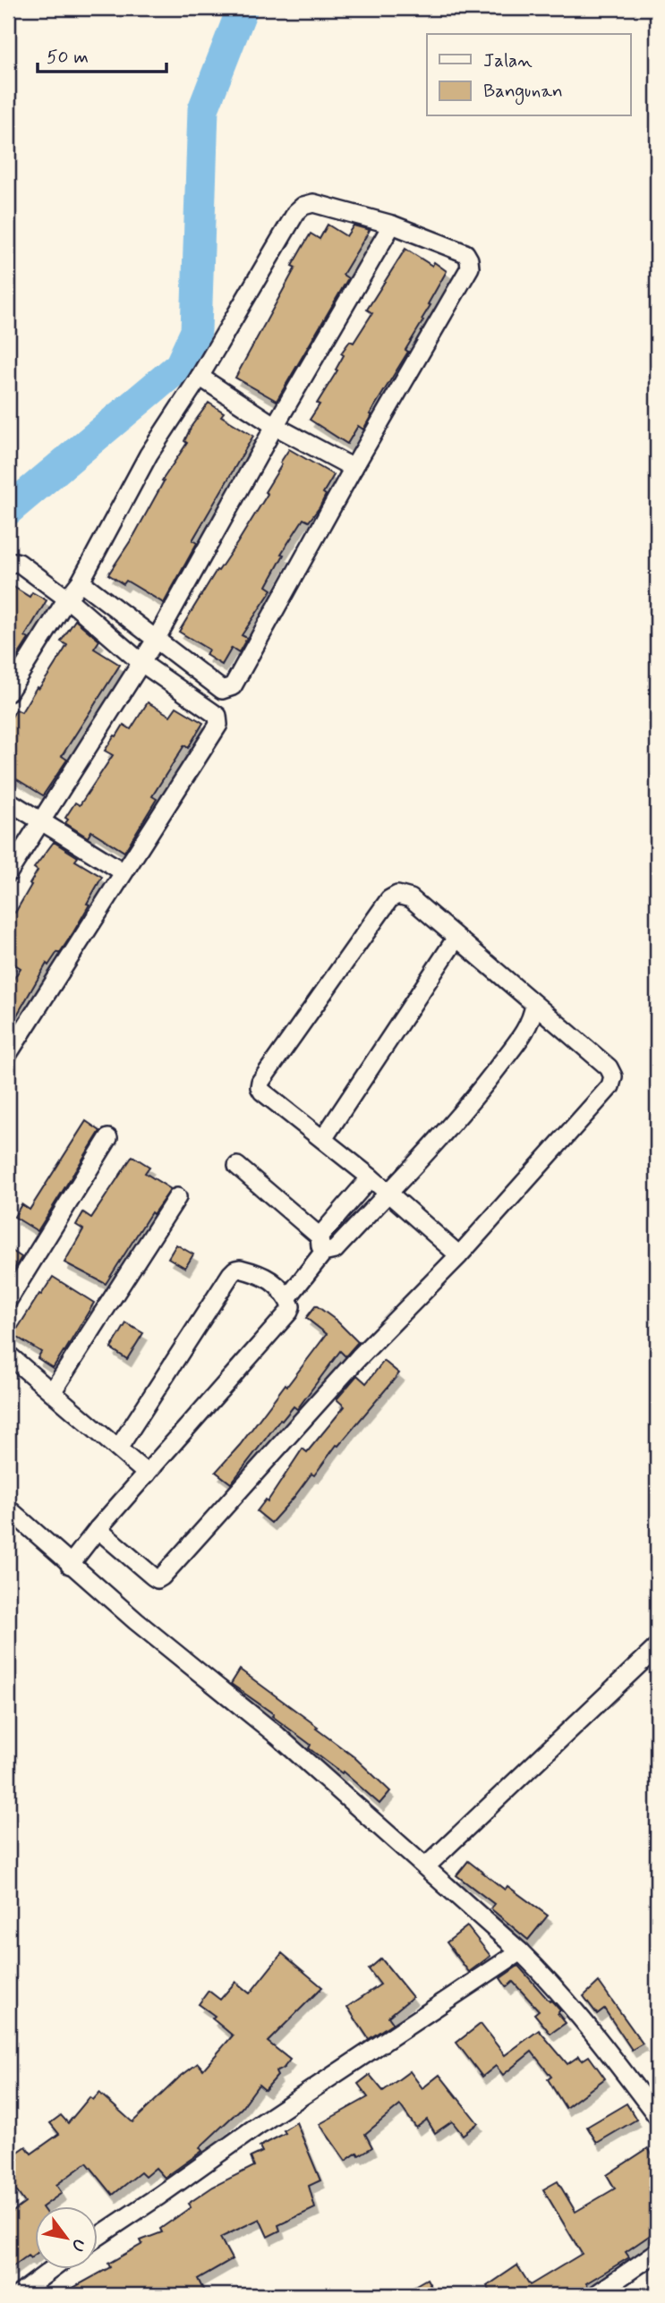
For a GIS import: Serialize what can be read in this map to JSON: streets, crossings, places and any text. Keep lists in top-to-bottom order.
{
  "legend": ["Jalan", "Bangunan"],
  "scale_bar": "50 m",
  "north": "bottom right"
}
